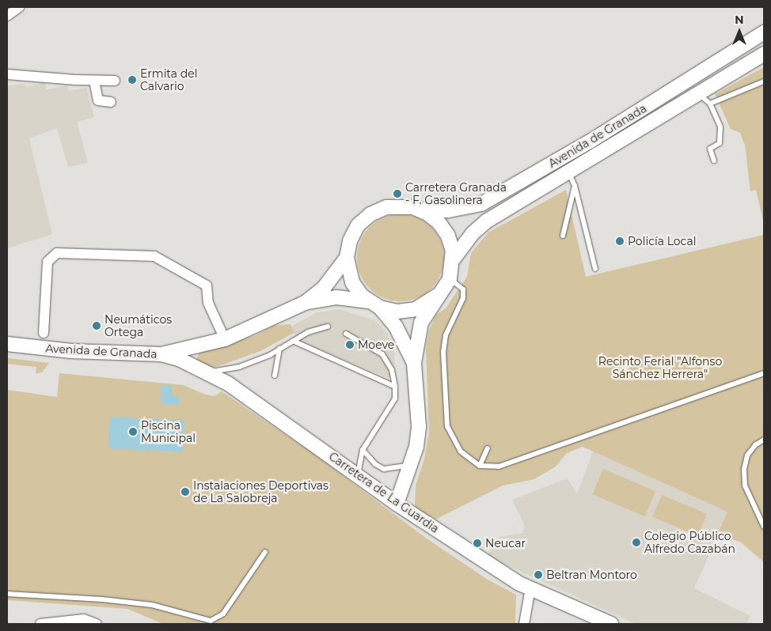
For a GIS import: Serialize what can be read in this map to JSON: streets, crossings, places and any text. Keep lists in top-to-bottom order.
{
  "streets": {
    "street": ["Avenida de Granada", "Carretera de La Guardia"]
  },
  "crossings": [
    ["Avenida de Granada", "Carretera de La Guardia"]
  ],
  "parks": ["Recinto Ferial \"Alfonso Sánchez Herrera\""],
  "places": [
    "Ermita del Calvario",
    "Carretera Granada - F. Gasolinera",
    "Policía Local",
    "Neumáticos Ortega",
    "Moeve",
    "Piscina Municipal",
    "Instalaciones Deportivas de La Salobreja",
    "Colegio Público Alfredo Cazabán",
    "Neucar",
    "Beltran Montoro"
  ],
  "north": "top"
}
